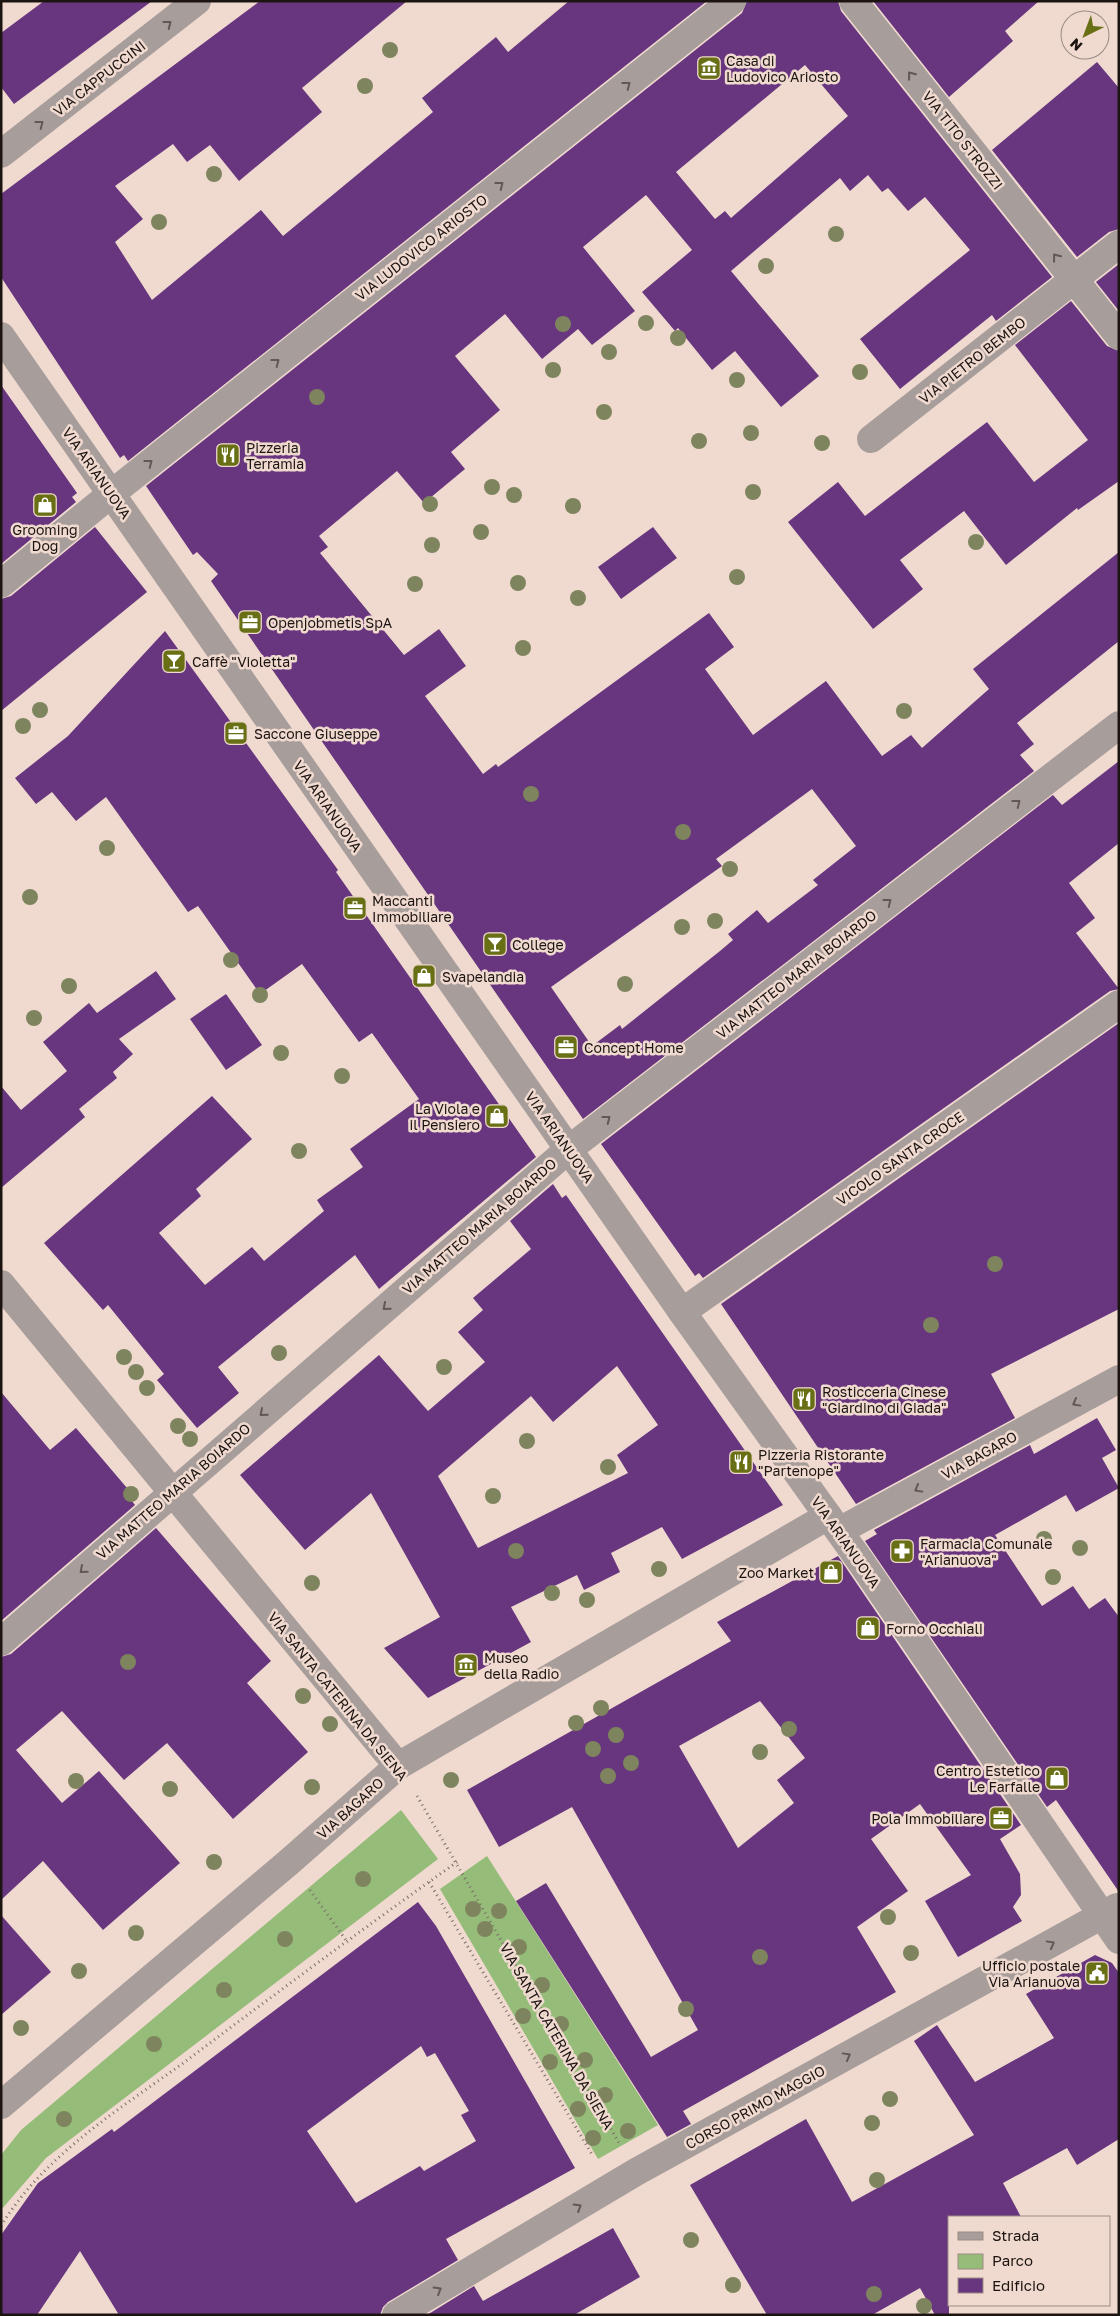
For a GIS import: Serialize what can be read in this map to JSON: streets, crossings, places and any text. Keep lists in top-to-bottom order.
{
  "streets": {
    "street": [
      "VIA CAPPUCCINI",
      "VIA TITO STROZZI",
      "VIA LUDOVICO ARIOSTO",
      "VIA PIETRO BEMBO",
      "VIA ARIANUOVA",
      "VIA MATTEO MARIA BOIARDO",
      "VICOLO SANTA CROCE",
      "VIA BAGARO",
      "VIA SANTA CATERINA DA SIENA",
      "CORSO PRIMO MAGGIO"
    ]
  },
  "crossings": [
    ["VIA TITO STROZZI", "VIA PIETRO BEMBO"],
    ["VIA LUDOVICO ARIOSTO", "VIA ARIANUOVA"],
    ["VIA ARIANUOVA", "VIA MATTEO MARIA BOIARDO"],
    ["VIA ARIANUOVA", "VICOLO SANTA CROCE"],
    ["VIA ARIANUOVA", "VIA BAGARO"],
    ["VIA ARIANUOVA", "CORSO PRIMO MAGGIO"],
    ["VIA MATTEO MARIA BOIARDO", "VIA SANTA CATERINA DA SIENA"],
    ["VIA BAGARO", "VIA SANTA CATERINA DA SIENA"],
    ["VIA SANTA CATERINA DA SIENA", "CORSO PRIMO MAGGIO"]
  ],
  "one_way": [
    "VIA CAPPUCCINI",
    "VIA TITO STROZZI",
    "VIA LUDOVICO ARIOSTO",
    "CORSO PRIMO MAGGIO"
  ],
  "places": {
    "museum": ["Casa di Ludovico Ariosto", "Museo della Radio"],
    "restaurant": ["Pizzeria Terramia", "Rosticceria Cinese \"Giardino di Giada\"", "Pizzeria Ristorante \"Partenope\""],
    "shop": [
      "Grooming Dog",
      "Svapelandia",
      "La Viola e il Pensiero",
      "Zoo Market",
      "Forno Occhiali",
      "Centro Estetico Le Farfalle"
    ],
    "office": [
      "Openjobmetis SpA",
      "Saccone Giuseppe",
      "Maccanti Immobiliare",
      "Concept Home",
      "Pola Immobiliare"
    ],
    "bar": ["Caffè \"Violetta\"", "College"],
    "pharmacy": ["Farmacia Comunale \"Arianuova\""],
    "public building": ["Ufficio postale Via Arianuova"]
  },
  "legend": ["Strada", "Parco", "Edificio"],
  "north": "bottom left"
}
